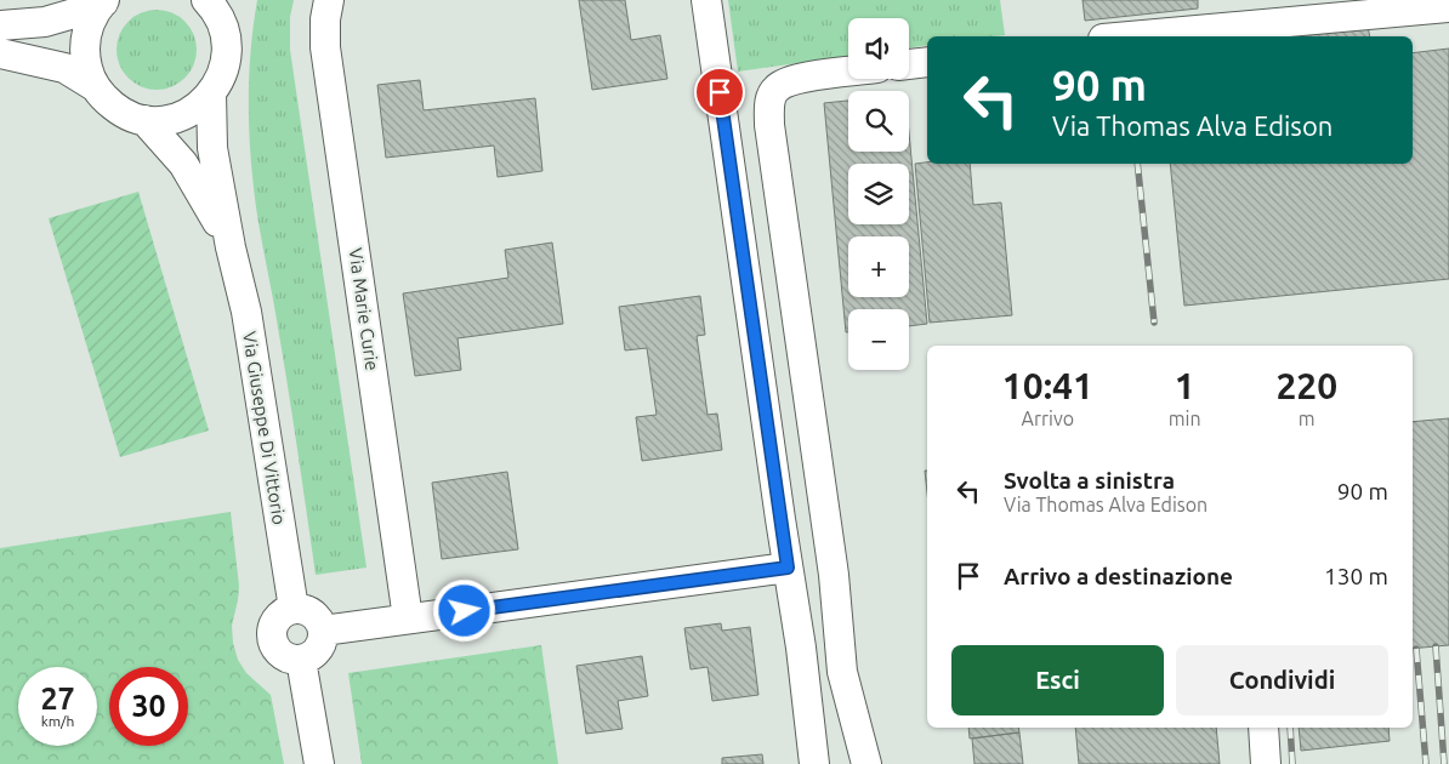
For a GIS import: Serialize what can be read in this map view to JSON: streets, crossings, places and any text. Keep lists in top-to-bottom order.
{
  "streets": {
    "street": ["Via Marie Curie", "Via Giuseppe Di Vittorio"]
  },
  "page": {
    "map_buttons": ["+", "−"],
    "turn": ["90 m", "Via Thomas Alva Edison"],
    "eta": [
      "10:41",
      "Arrivo",
      "1",
      "min",
      "220",
      "m"
    ],
    "list": [
      {
        "name": "Svolta a sinistra",
        "note": "Via Thomas Alva Edison",
        "value": "90 m"
      },
      {
        "name": "Arrivo a destinazione",
        "value": "130 m"
      }
    ],
    "buttons": ["Esci", "Condividi"],
    "speed": "27 km/h",
    "limit": "30"
  }
}
